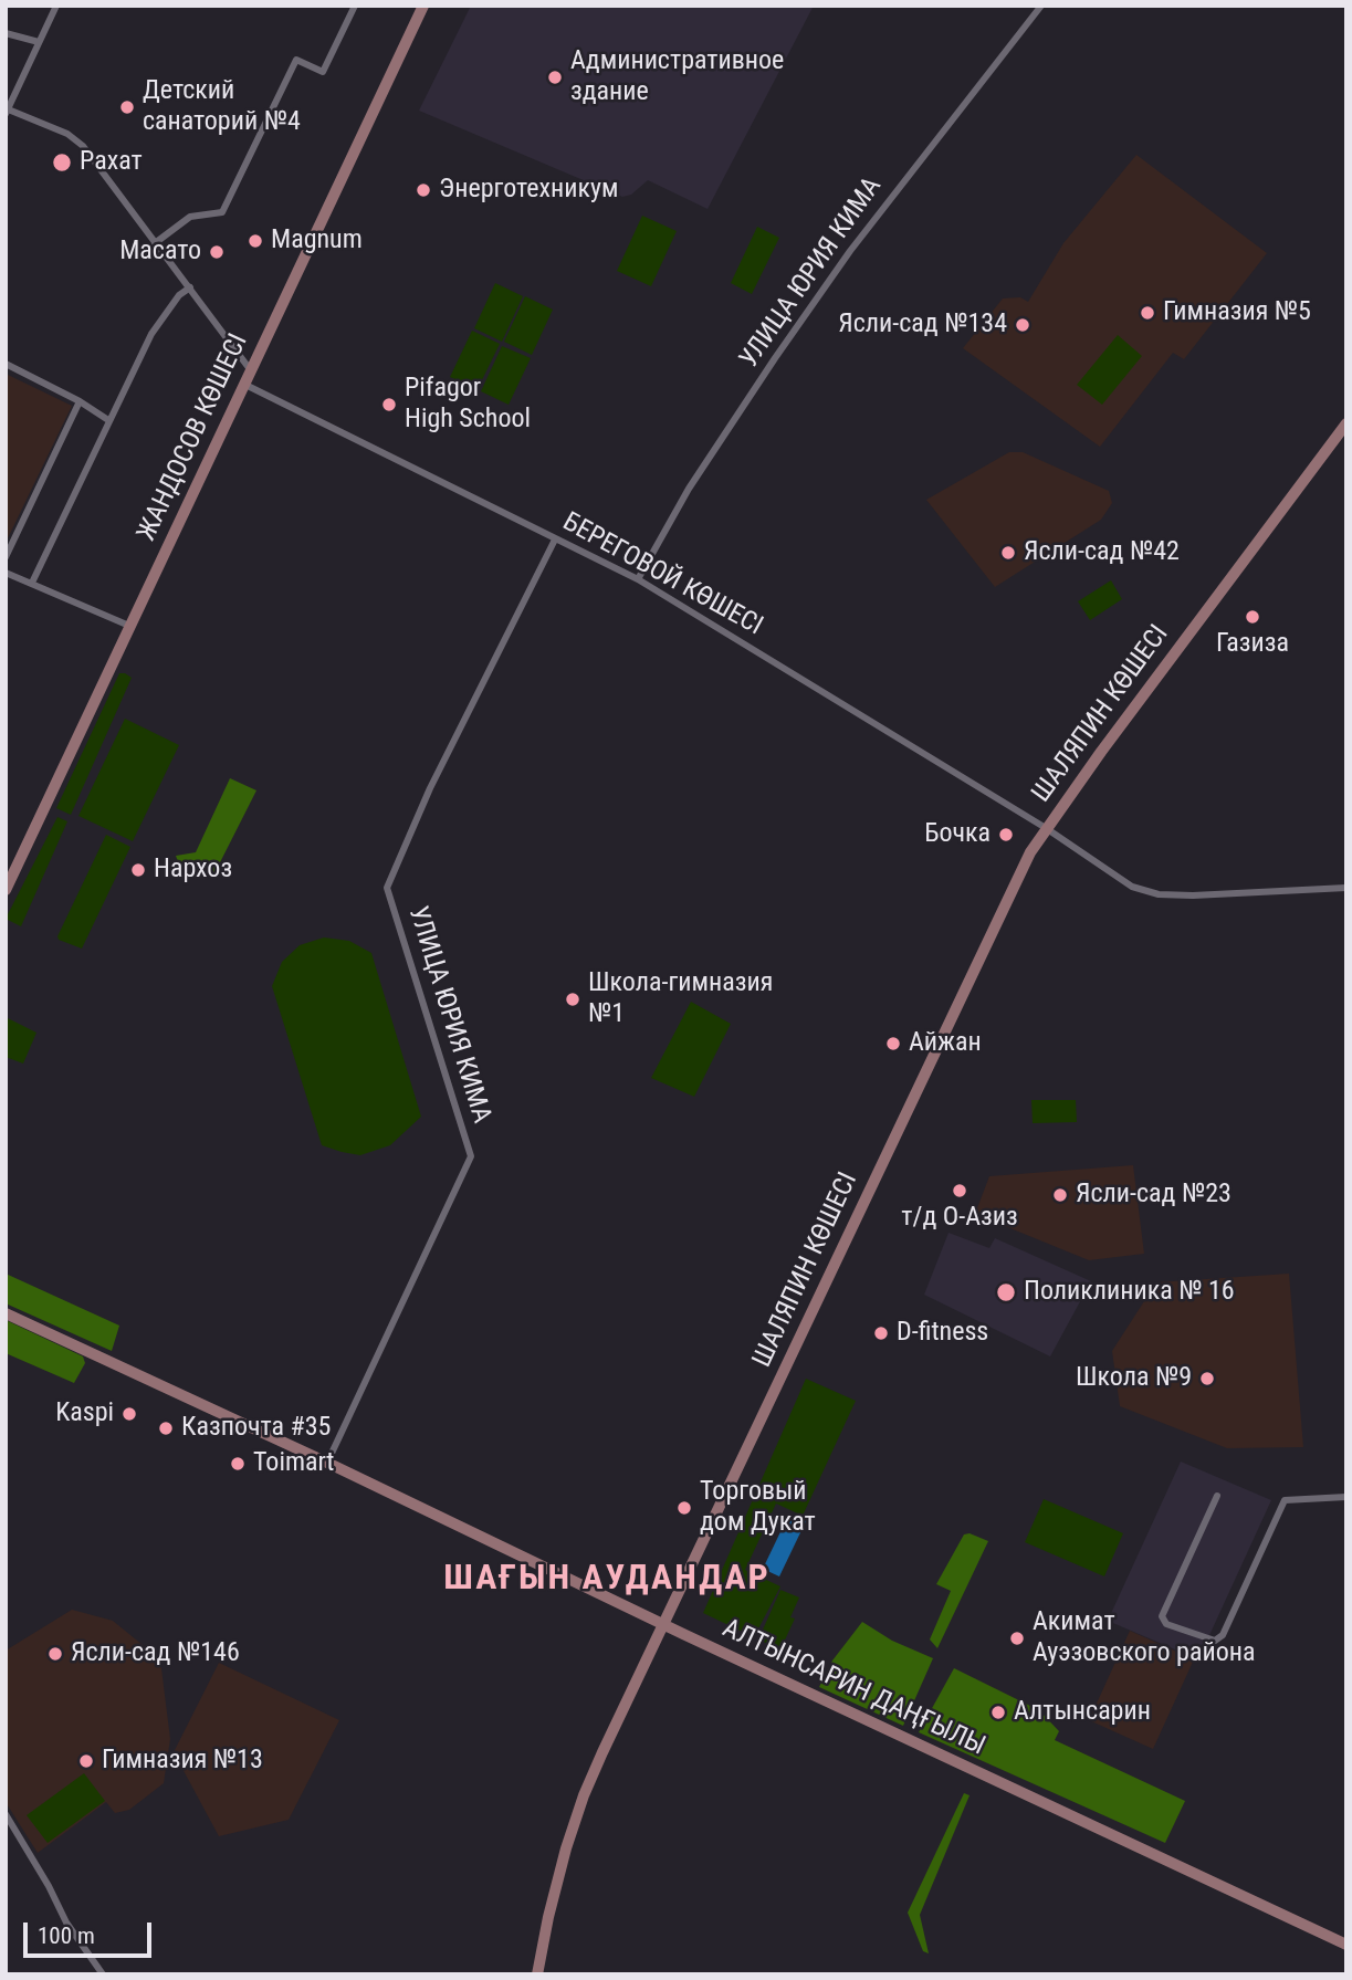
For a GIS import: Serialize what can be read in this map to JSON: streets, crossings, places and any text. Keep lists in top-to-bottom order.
{
  "streets": {
    "main road": ["ЖАНДОСОВ КӨШЕСІ", "ШАЛЯПИН КӨШЕСІ", "АЛТЫНСАРИН ДАҢҒЫЛЫ"],
    "street": ["УЛИЦА ЮРИЯ КИМА", "БЕРЕГОВОЙ КӨШЕСІ"]
  },
  "crossings": [
    ["УЛИЦА ЮРИЯ КИМА", "БЕРЕГОВОЙ КӨШЕСІ"],
    ["УЛИЦА ЮРИЯ КИМА", "АЛТЫНСАРИН ДАҢҒЫЛЫ"],
    ["ЖАНДОСОВ КӨШЕСІ", "БЕРЕГОВОЙ КӨШЕСІ"],
    ["БЕРЕГОВОЙ КӨШЕСІ", "ШАЛЯПИН КӨШЕСІ"],
    ["ШАЛЯПИН КӨШЕСІ", "АЛТЫНСАРИН ДАҢҒЫЛЫ"]
  ],
  "districts": ["ШАҒЫН АУДАНДАР"],
  "places": [
    "Административное здание",
    "Детский санаторий №4",
    "Рахат",
    "Энерготехникум",
    "Magnum",
    "Масато",
    "Гимназия №5",
    "Ясли-сад №134",
    "Pifagor High School",
    "Ясли-сад №42",
    "Газиза",
    "Бочка",
    "Нархоз",
    "Школа-гимназия №1",
    "Айжан",
    "т/д О-Азиз",
    "Ясли-сад №23",
    "Поликлиника № 16",
    "D-fitness",
    "Школа №9",
    "Kaspi",
    "Казпочта #35",
    "Toimart",
    "Торговый дом Дукат",
    "Акимат Ауэзовского района",
    "Ясли-сад №146",
    "Алтынсарин",
    "Гимназия №13"
  ],
  "scale_bar": "100 m"
}
